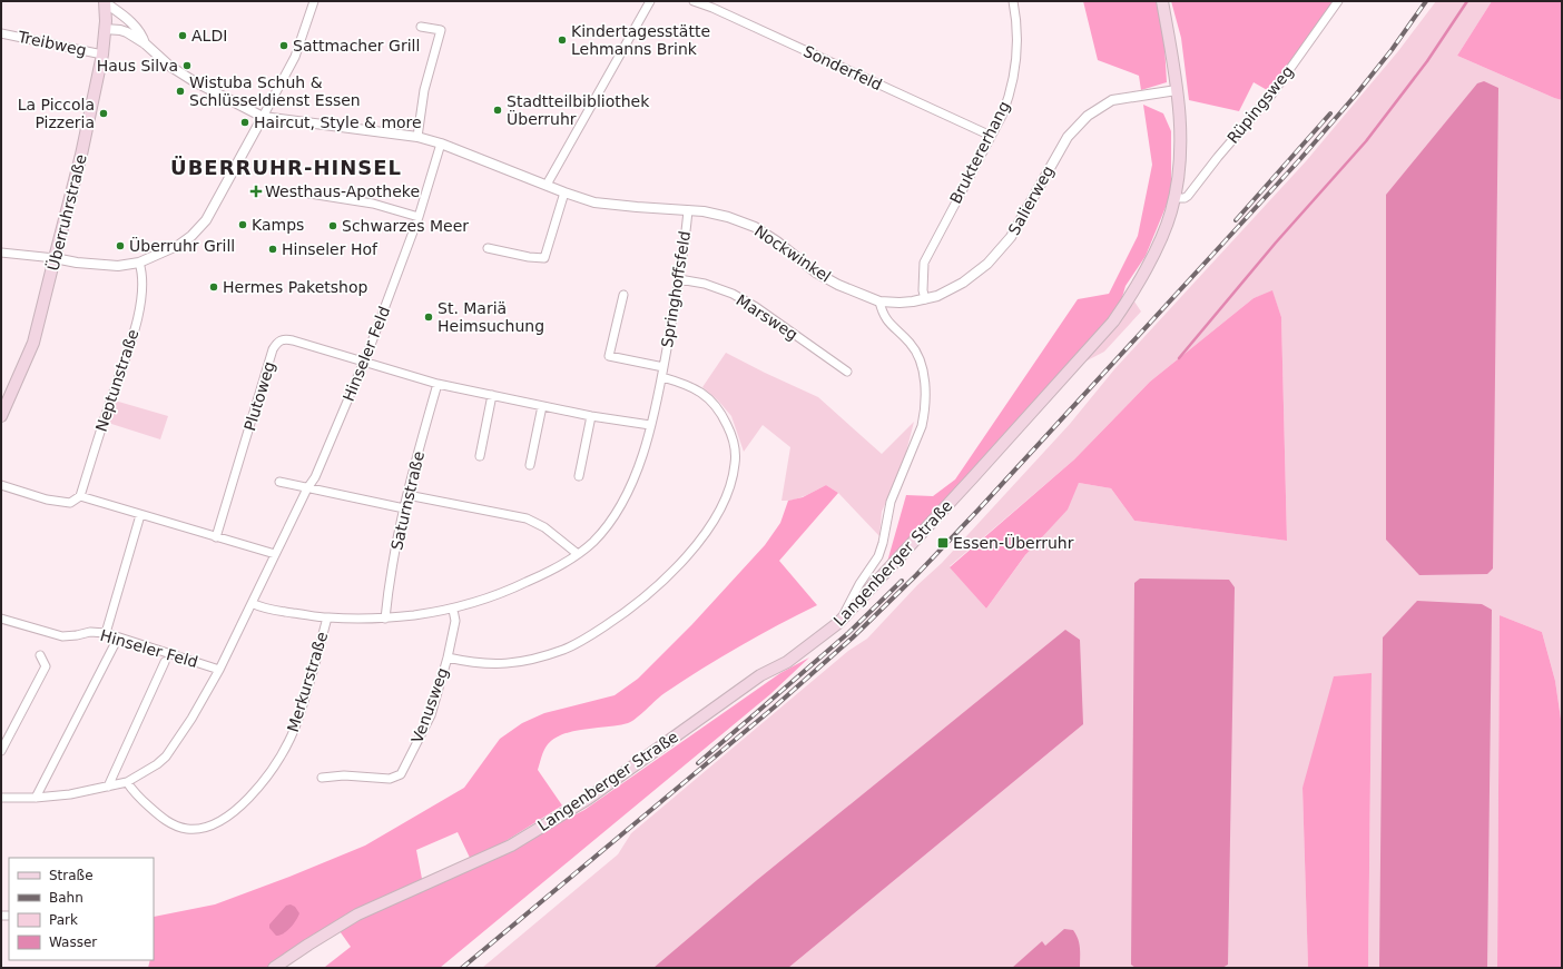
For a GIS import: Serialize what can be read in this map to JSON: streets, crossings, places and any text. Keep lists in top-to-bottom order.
{
  "streets": {
    "main road": ["Überruhrstraße", "Langenberger Straße"],
    "street": [
      "Treibweg",
      "Sonderfeld",
      "Rüpingsweg",
      "Bruktererhang",
      "Salierweg",
      "Nockwinkel",
      "Springhoffsfeld",
      "Marsweg",
      "Hinseler Feld",
      "Neptunstraße",
      "Plutoweg",
      "Saturnstraße",
      "Merkurstraße",
      "Venusweg"
    ]
  },
  "crossings": [
    ["Treibweg", "Überruhrstraße"],
    ["Sonderfeld", "Bruktererhang"],
    ["Rüpingsweg", "Langenberger Straße"],
    ["Bruktererhang", "Salierweg"],
    ["Salierweg", "Nockwinkel"],
    ["Salierweg", "Langenberger Straße"],
    ["Überruhrstraße", "Nockwinkel"],
    ["Nockwinkel", "Springhoffsfeld"],
    ["Nockwinkel", "Hinseler Feld"],
    ["Springhoffsfeld", "Marsweg"],
    ["Springhoffsfeld", "Hinseler Feld"],
    ["Springhoffsfeld", "Saturnstraße"],
    ["Springhoffsfeld", "Merkurstraße"],
    ["Springhoffsfeld", "Venusweg"],
    ["Hinseler Feld", "Plutoweg"],
    ["Hinseler Feld", "Merkurstraße"]
  ],
  "districts": ["ÜBERRUHR-HINSEL"],
  "places": {
    "other": [
      "ALDI",
      "Kindertagesstätte Lehmanns Brink",
      "Sattmacher Grill",
      "Haus Silva",
      "Wistuba Schuh & Schlüsseldienst Essen",
      "Stadtteilbibliothek Überruhr",
      "La Piccola Pizzeria",
      "Haircut, Style & more",
      "Kamps",
      "Schwarzes Meer",
      "Überruhr Grill",
      "Hinseler Hof",
      "Hermes Paketshop",
      "St. Mariä Heimsuchung"
    ],
    "health": ["Westhaus-Apotheke"],
    "transit": ["Essen-Überruhr"]
  },
  "legend": [
    "Straße",
    "Bahn",
    "Park",
    "Wasser"
  ]
}
